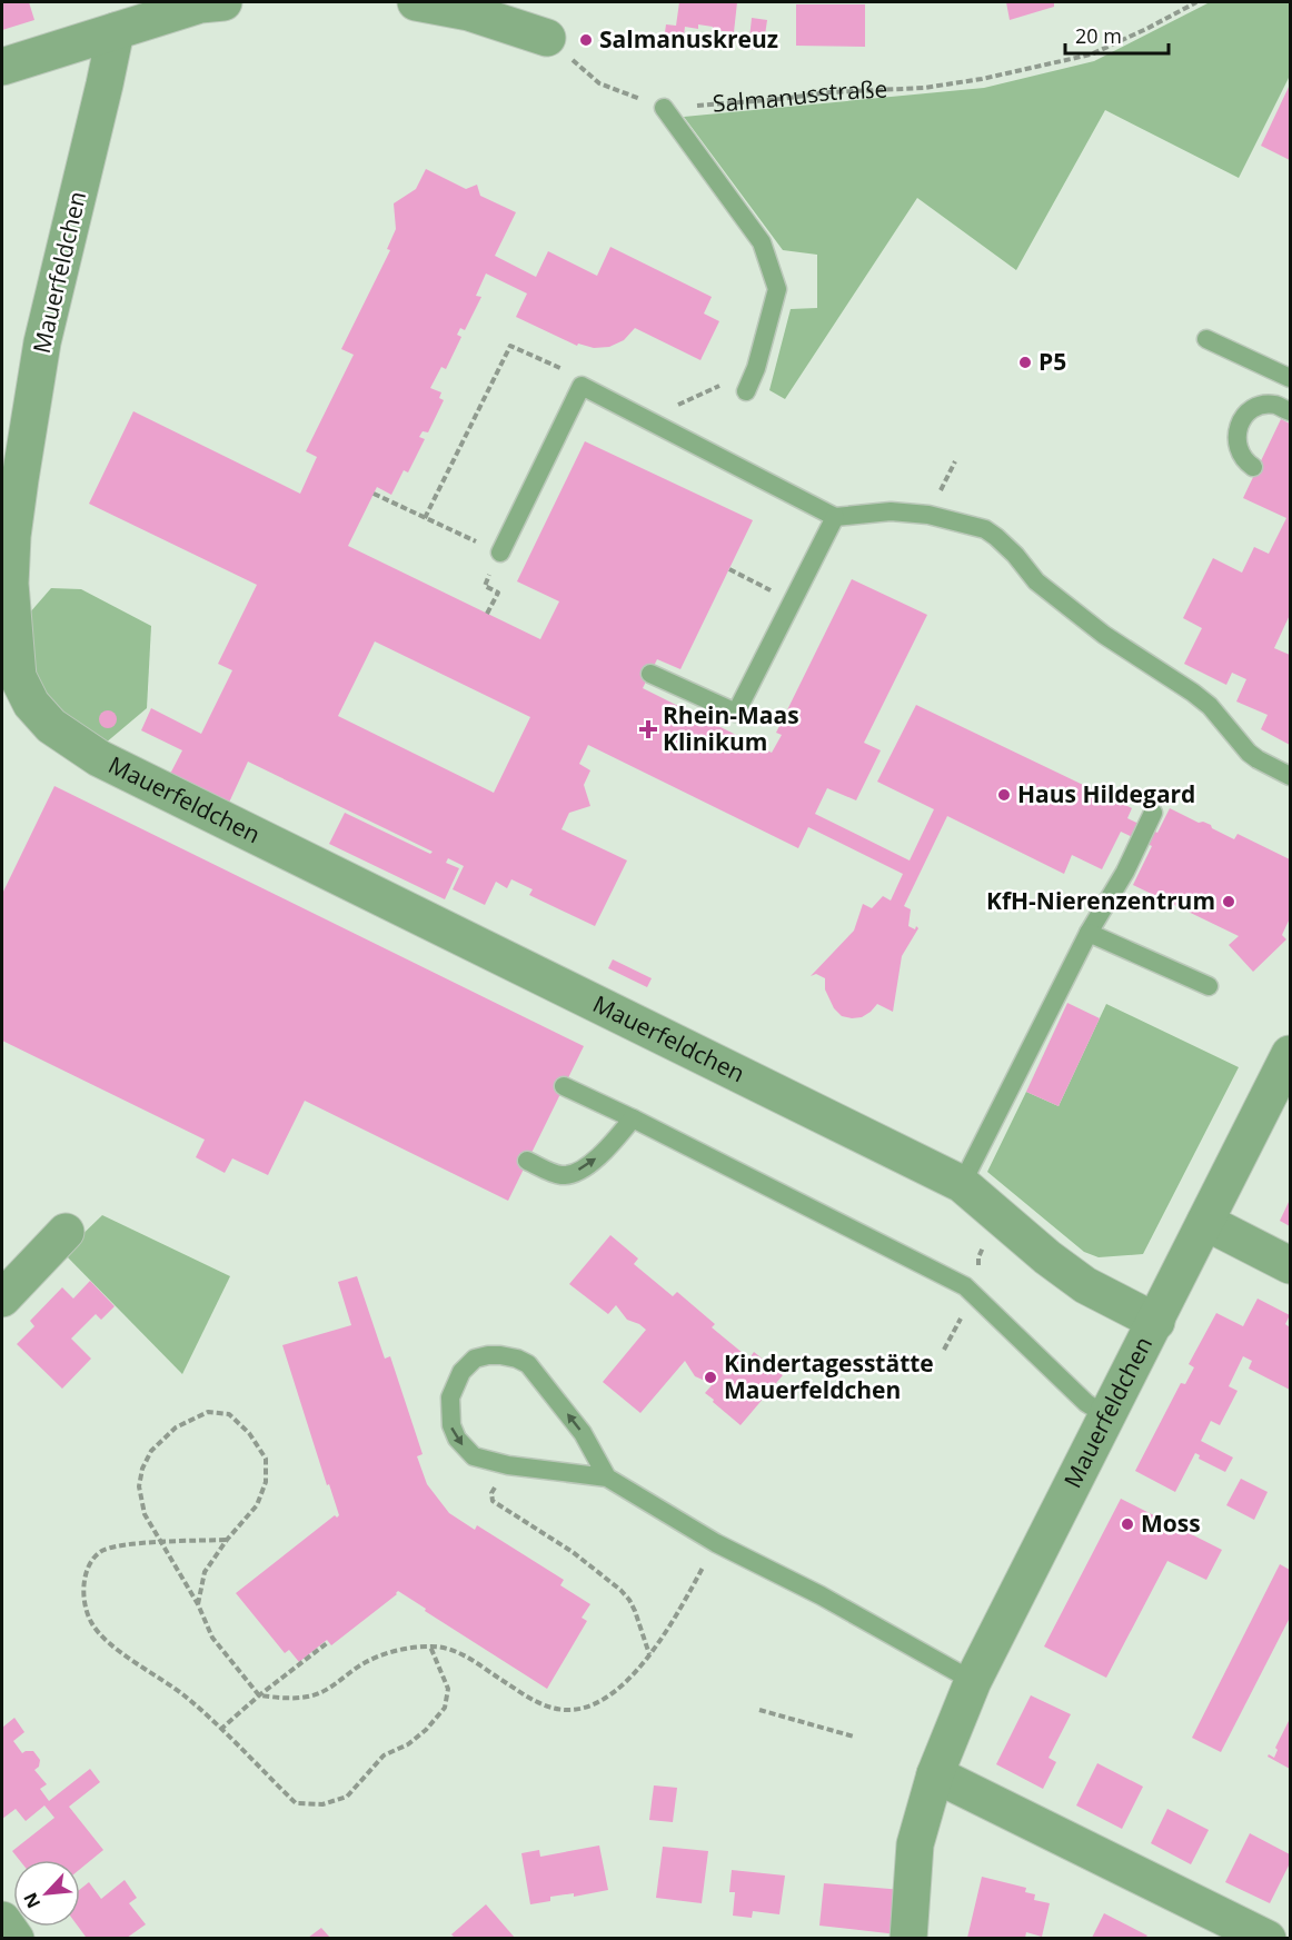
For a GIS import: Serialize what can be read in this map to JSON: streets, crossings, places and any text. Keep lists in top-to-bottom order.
{
  "streets": {
    "street": ["Mauerfeldchen"],
    "path": ["Salmanusstraße"]
  },
  "places": {
    "other": [
      "Salmanuskreuz",
      "P5",
      "Haus Hildegard",
      "KfH-Nierenzentrum",
      "Kindertagesstätte Mauerfeldchen",
      "Moss"
    ],
    "health": ["Rhein-Maas Klinikum"]
  },
  "scale_bar": "20 m",
  "north": "bottom left"
}
